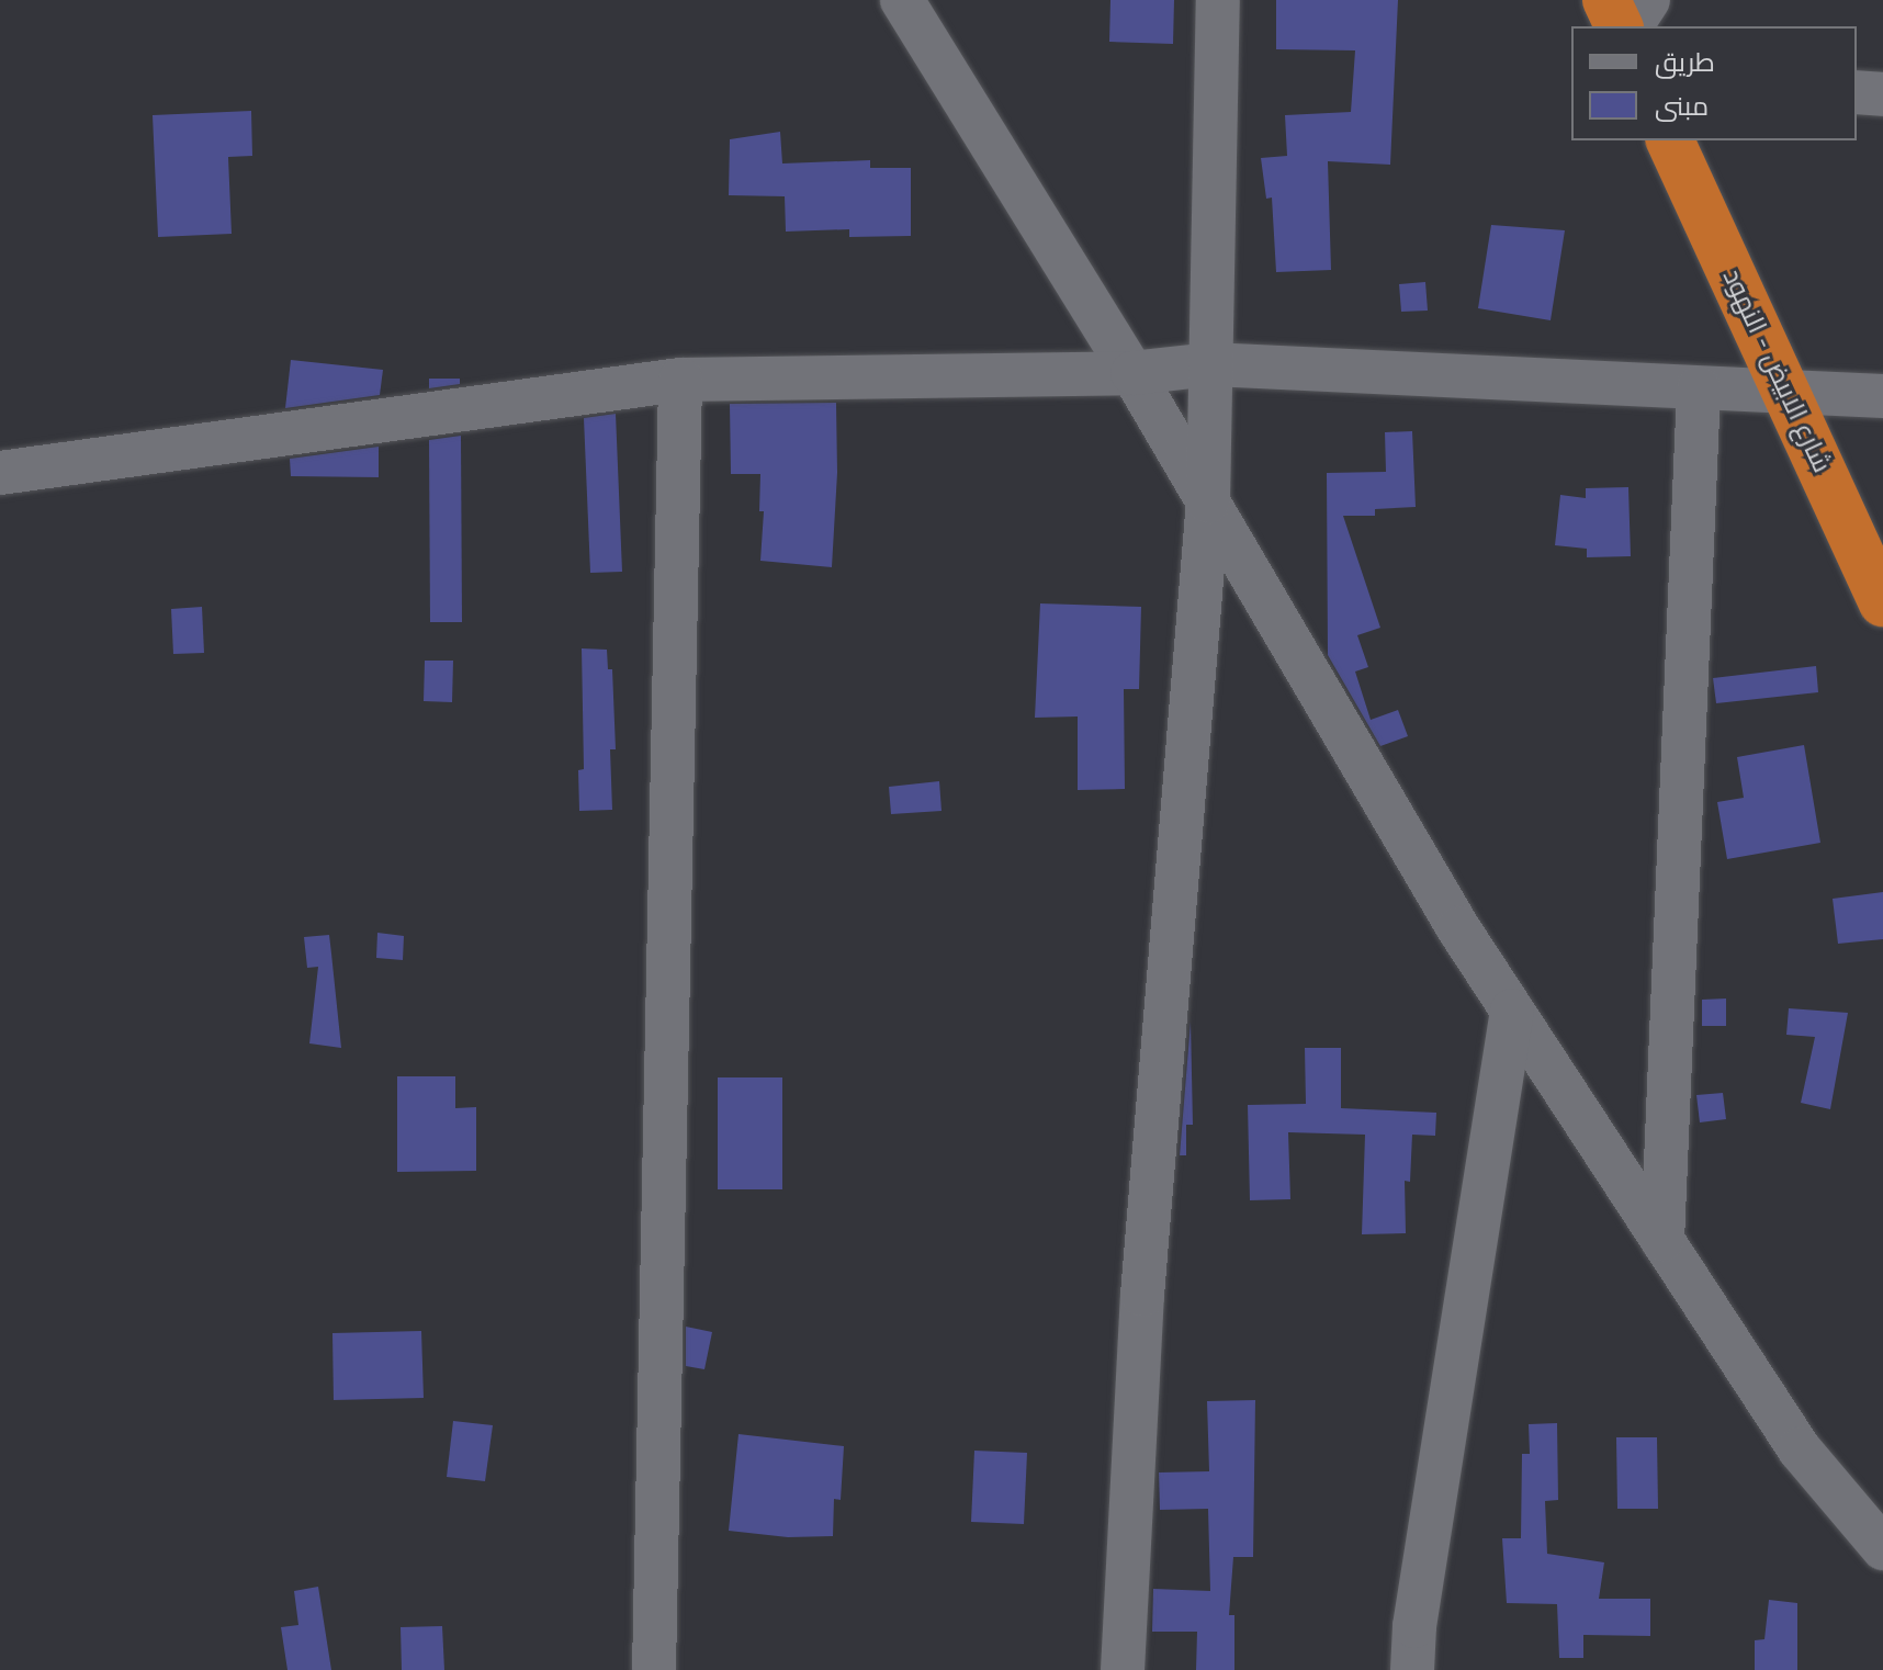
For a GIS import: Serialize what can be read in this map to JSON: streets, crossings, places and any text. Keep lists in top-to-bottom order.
{
  "streets": {
    "highway": ["شارع الابيض - النهود"]
  },
  "legend": ["طريق", "مبنى"]
}
